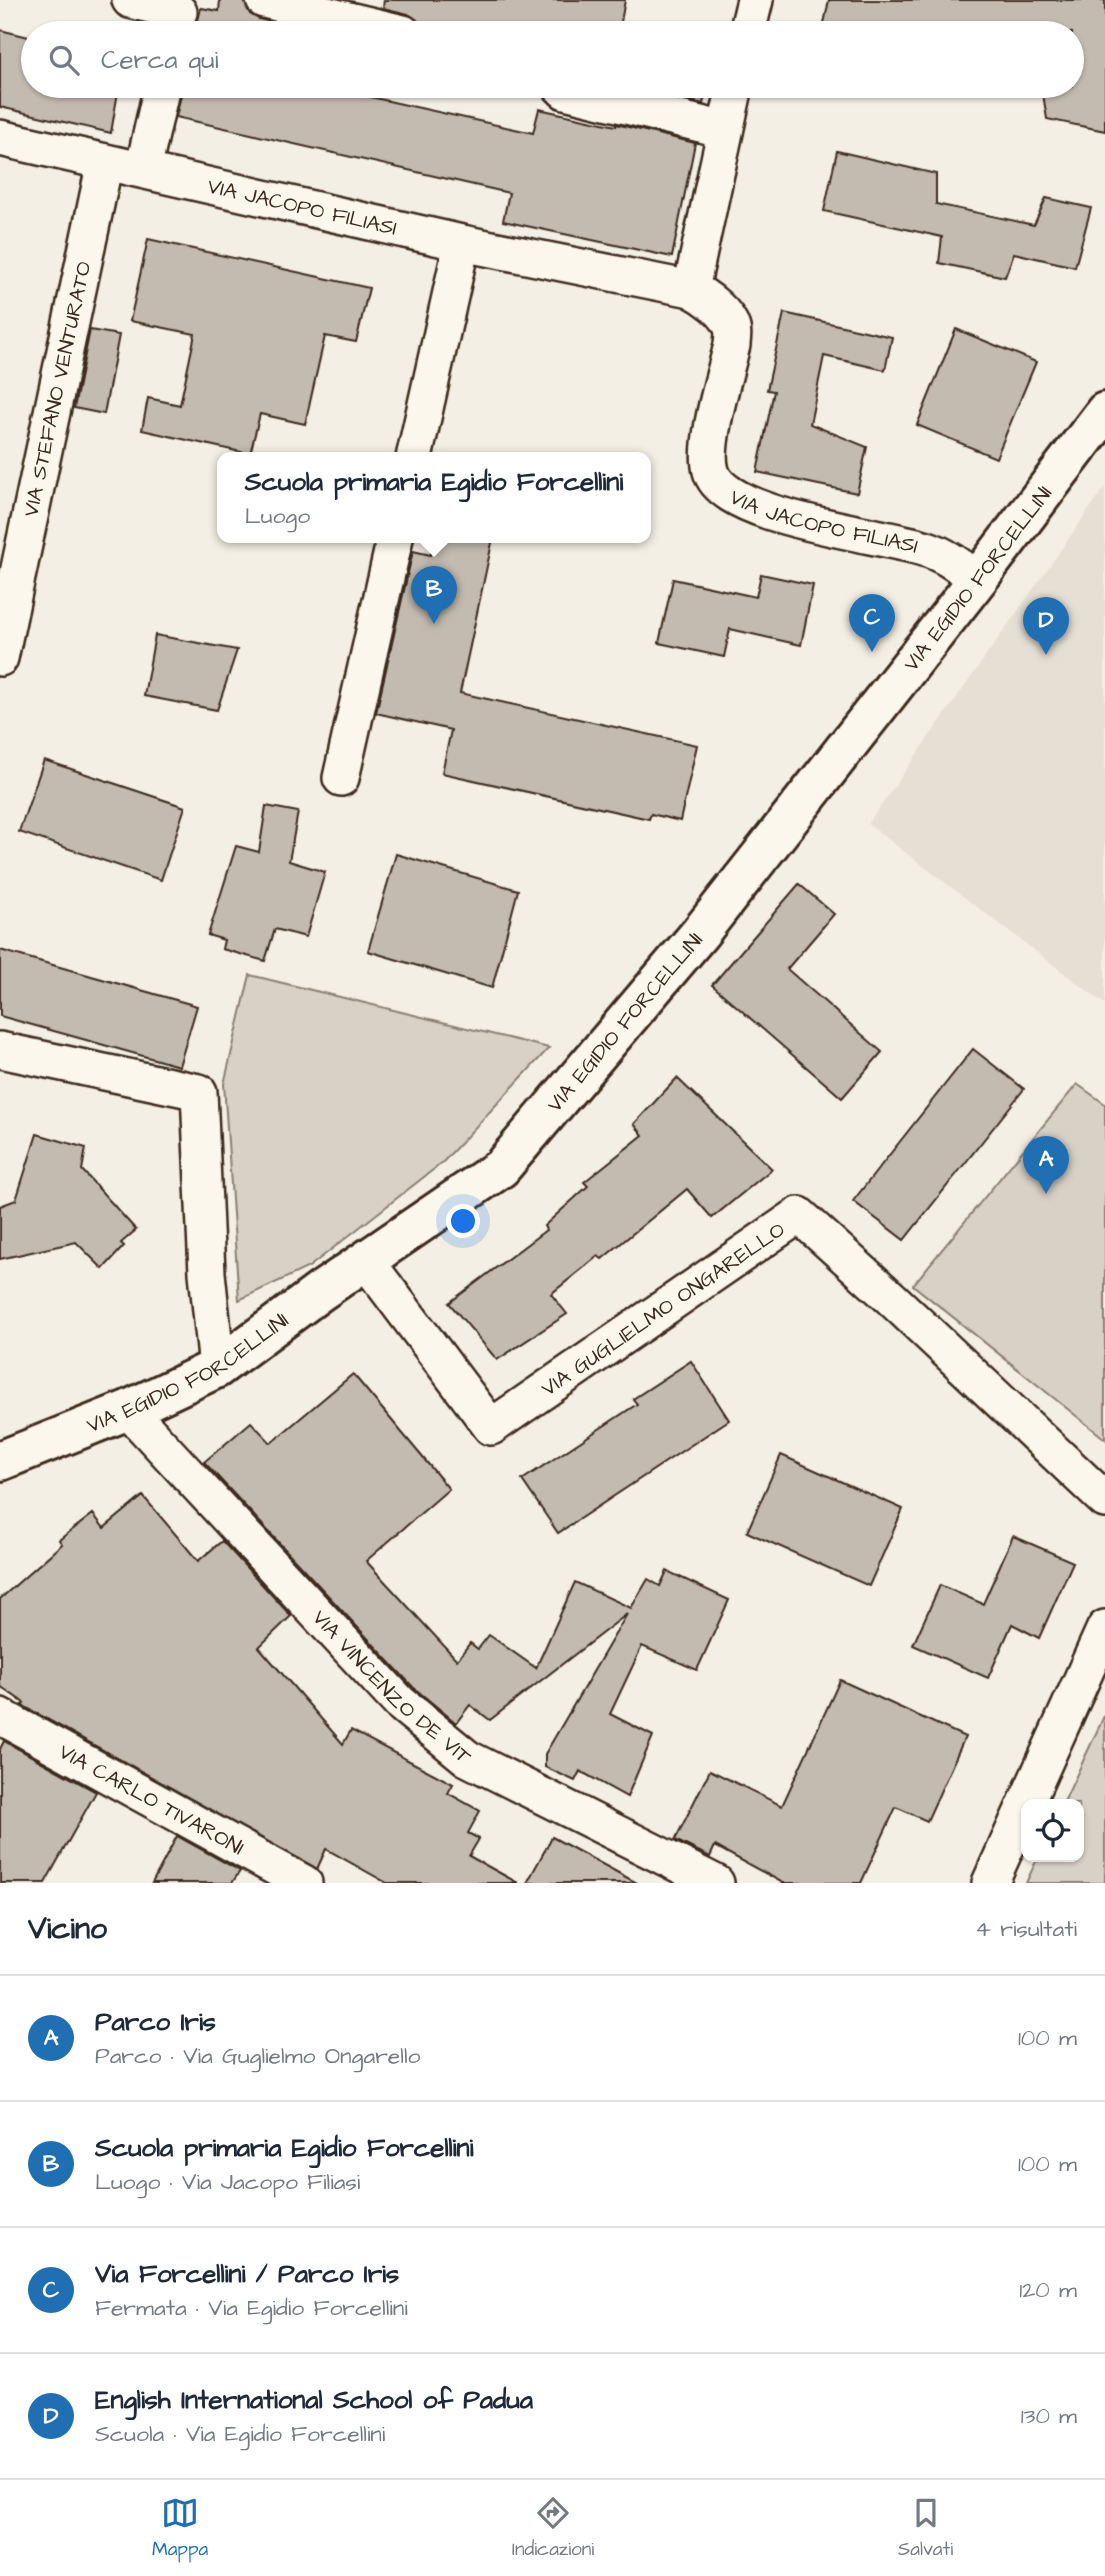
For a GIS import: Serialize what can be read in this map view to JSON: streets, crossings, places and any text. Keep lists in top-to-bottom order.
{
  "streets": {
    "street": [
      "VIA JACOPO FILIASI",
      "VIA STEFANO VENTURATO",
      "VIA EGIDIO FORCELLINI",
      "VIA GUGLIELMO ONGARELLO",
      "VIA VINCENZO DE VIT",
      "VIA CARLO TIVARONI"
    ]
  },
  "crossings": [
    ["VIA JACOPO FILIASI", "VIA STEFANO VENTURATO"],
    ["VIA JACOPO FILIASI", "VIA EGIDIO FORCELLINI"],
    ["VIA EGIDIO FORCELLINI", "VIA GUGLIELMO ONGARELLO"],
    ["VIA EGIDIO FORCELLINI", "VIA VINCENZO DE VIT"]
  ],
  "page": {
    "search": "Cerca qui",
    "popup": ["Scuola primaria Egidio Forcellini", "Luogo"],
    "pins": [
      "B",
      "C",
      "D",
      "A"
    ],
    "heading": ["Vicino", "4 risultati"],
    "list": [
      {
        "mark": "A",
        "name": "Parco Iris",
        "note": "Parco · Via Guglielmo Ongarello",
        "value": "100 m"
      },
      {
        "mark": "B",
        "name": "Scuola primaria Egidio Forcellini",
        "note": "Luogo · Via Jacopo Filiasi",
        "value": "100 m"
      },
      {
        "mark": "C",
        "name": "Via Forcellini / Parco Iris",
        "note": "Fermata · Via Egidio Forcellini",
        "value": "120 m"
      },
      {
        "mark": "D",
        "name": "English International School of Padua",
        "note": "Scuola · Via Egidio Forcellini",
        "value": "130 m"
      }
    ],
    "nav": ["Mappa", "Indicazioni", "Salvati"]
  }
}
